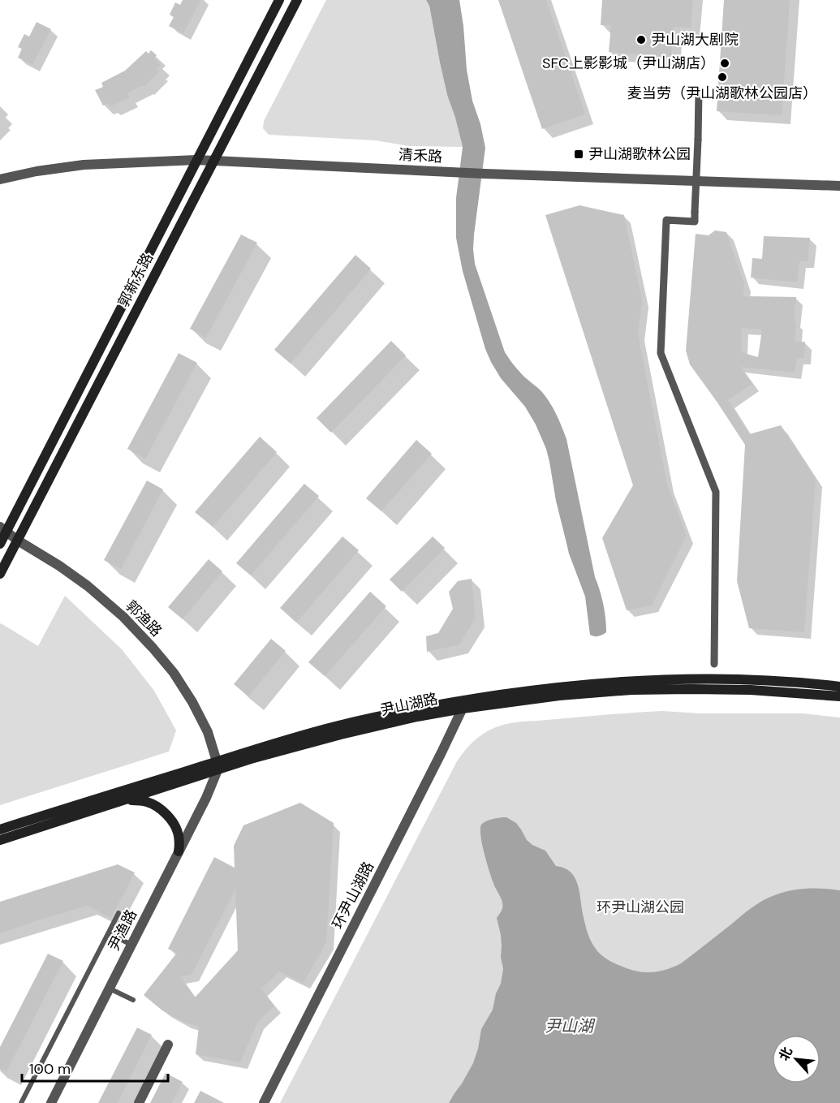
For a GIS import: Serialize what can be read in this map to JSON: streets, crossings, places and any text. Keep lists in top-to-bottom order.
{
  "streets": {
    "main road": ["郭新东路", "尹山湖路"],
    "street": [
      "清禾路",
      "郭渔路",
      "环尹山湖路",
      "尹渔路"
    ]
  },
  "crossings": [
    ["清禾路", "郭新东路"],
    ["郭新东路", "郭渔路"],
    ["郭渔路", "尹山湖路"],
    ["郭渔路", "尹渔路"],
    ["尹山湖路", "环尹山湖路"],
    ["尹山湖路", "尹渔路"]
  ],
  "water": ["尹山湖"],
  "parks": ["环尹山湖公园"],
  "places": {
    "other": ["尹山湖大剧院", "SFC上影影城（尹山湖店）", "麦当劳（尹山湖歌林公园店）"],
    "transit": ["尹山湖歌林公园"]
  },
  "scale_bar": "100 m",
  "north": "top left"
}
